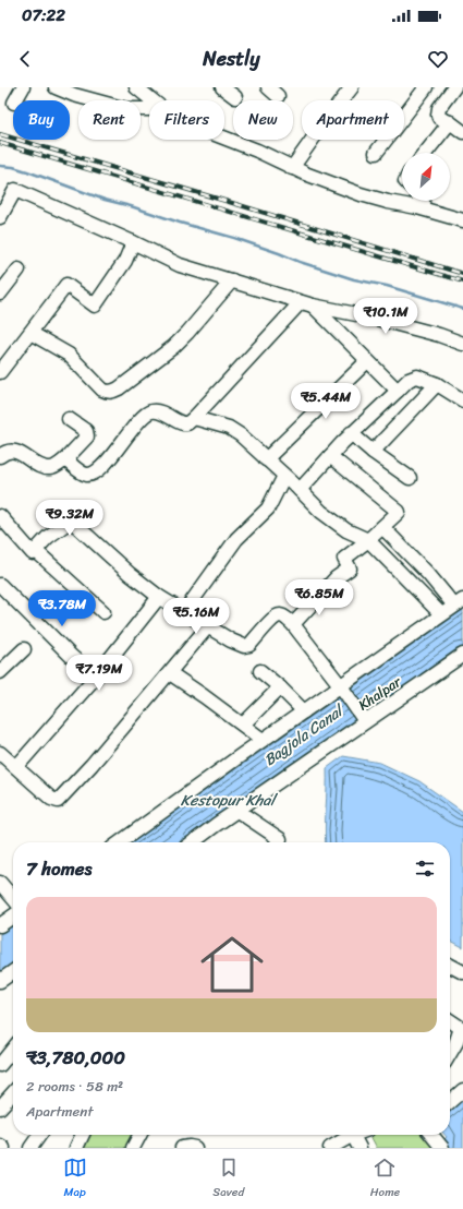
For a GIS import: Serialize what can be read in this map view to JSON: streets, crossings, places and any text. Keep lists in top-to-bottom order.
{
  "streets": {
    "street": ["Khalpar"]
  },
  "water": ["Bagjola Canal", "Kestopur Khal"],
  "north": "top right",
  "page": {
    "status": "07:22",
    "header": "Nestly",
    "chip": [
      "Buy",
      "Rent",
      "Filters",
      "New",
      "Apartment"
    ],
    "price": [
      "₹10.1M",
      "₹5.44M",
      "₹9.32M",
      "₹6.85M",
      "₹3.78M",
      "₹5.16M",
      "₹7.19M"
    ],
    "heading": "7 homes",
    "list": [
      {
        "name": "₹3,780,000",
        "note": "2 rooms · 58 m² · Apartment"
      }
    ],
    "tabs": ["Map", "Saved", "Home"]
  }
}
